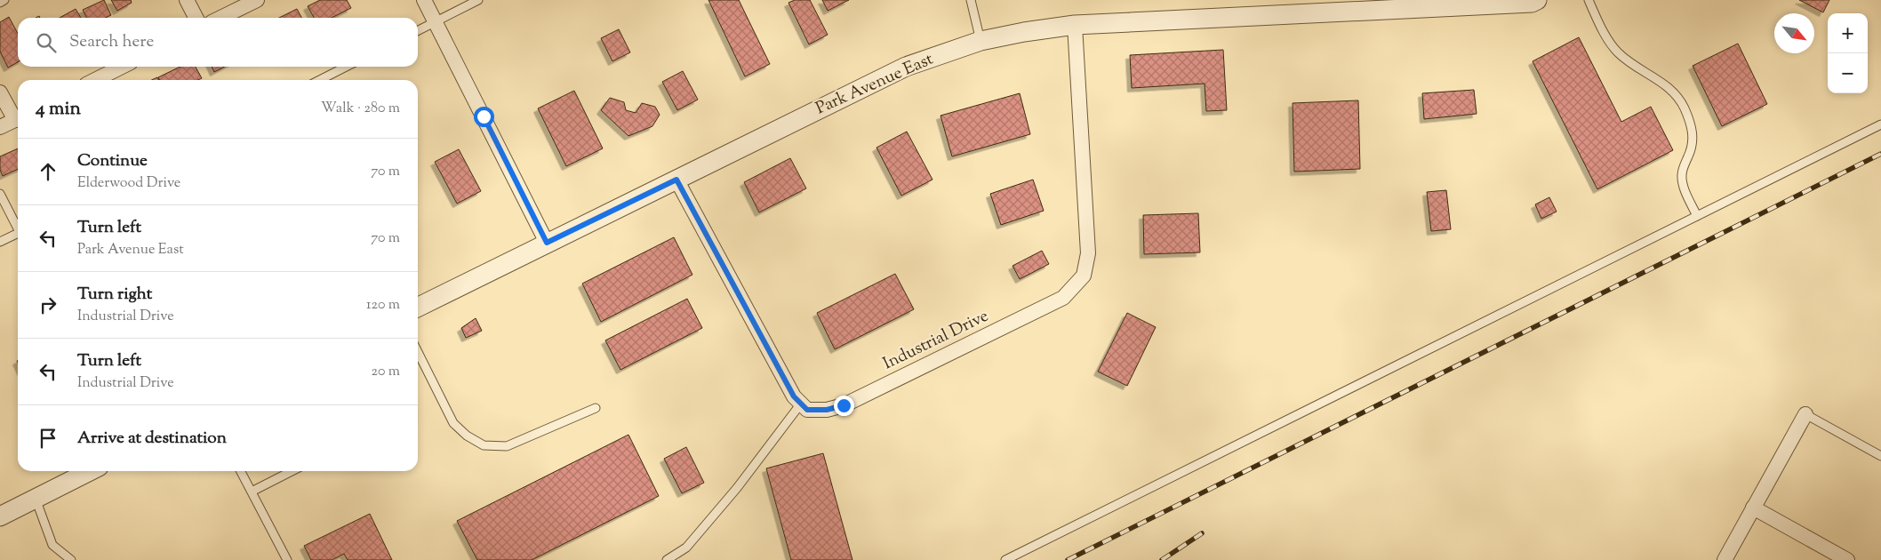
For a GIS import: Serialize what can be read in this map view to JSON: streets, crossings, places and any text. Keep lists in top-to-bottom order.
{
  "streets": {
    "street": ["Park Avenue East", "Industrial Drive"]
  },
  "crossings": [
    ["Park Avenue East", "Industrial Drive"]
  ],
  "north": "bottom right",
  "page": {
    "map_buttons": ["+", "−"],
    "search": "Search here",
    "heading": ["4 min", "Walk · 280 m"],
    "list": [
      ["Continue", "Elderwood Drive", "70 m"],
      ["Turn left", "Park Avenue East", "70 m"],
      ["Turn right", "Industrial Drive", "120 m"],
      ["Turn left", "Industrial Drive", "20 m"],
      "Arrive at destination"
    ]
  }
}
